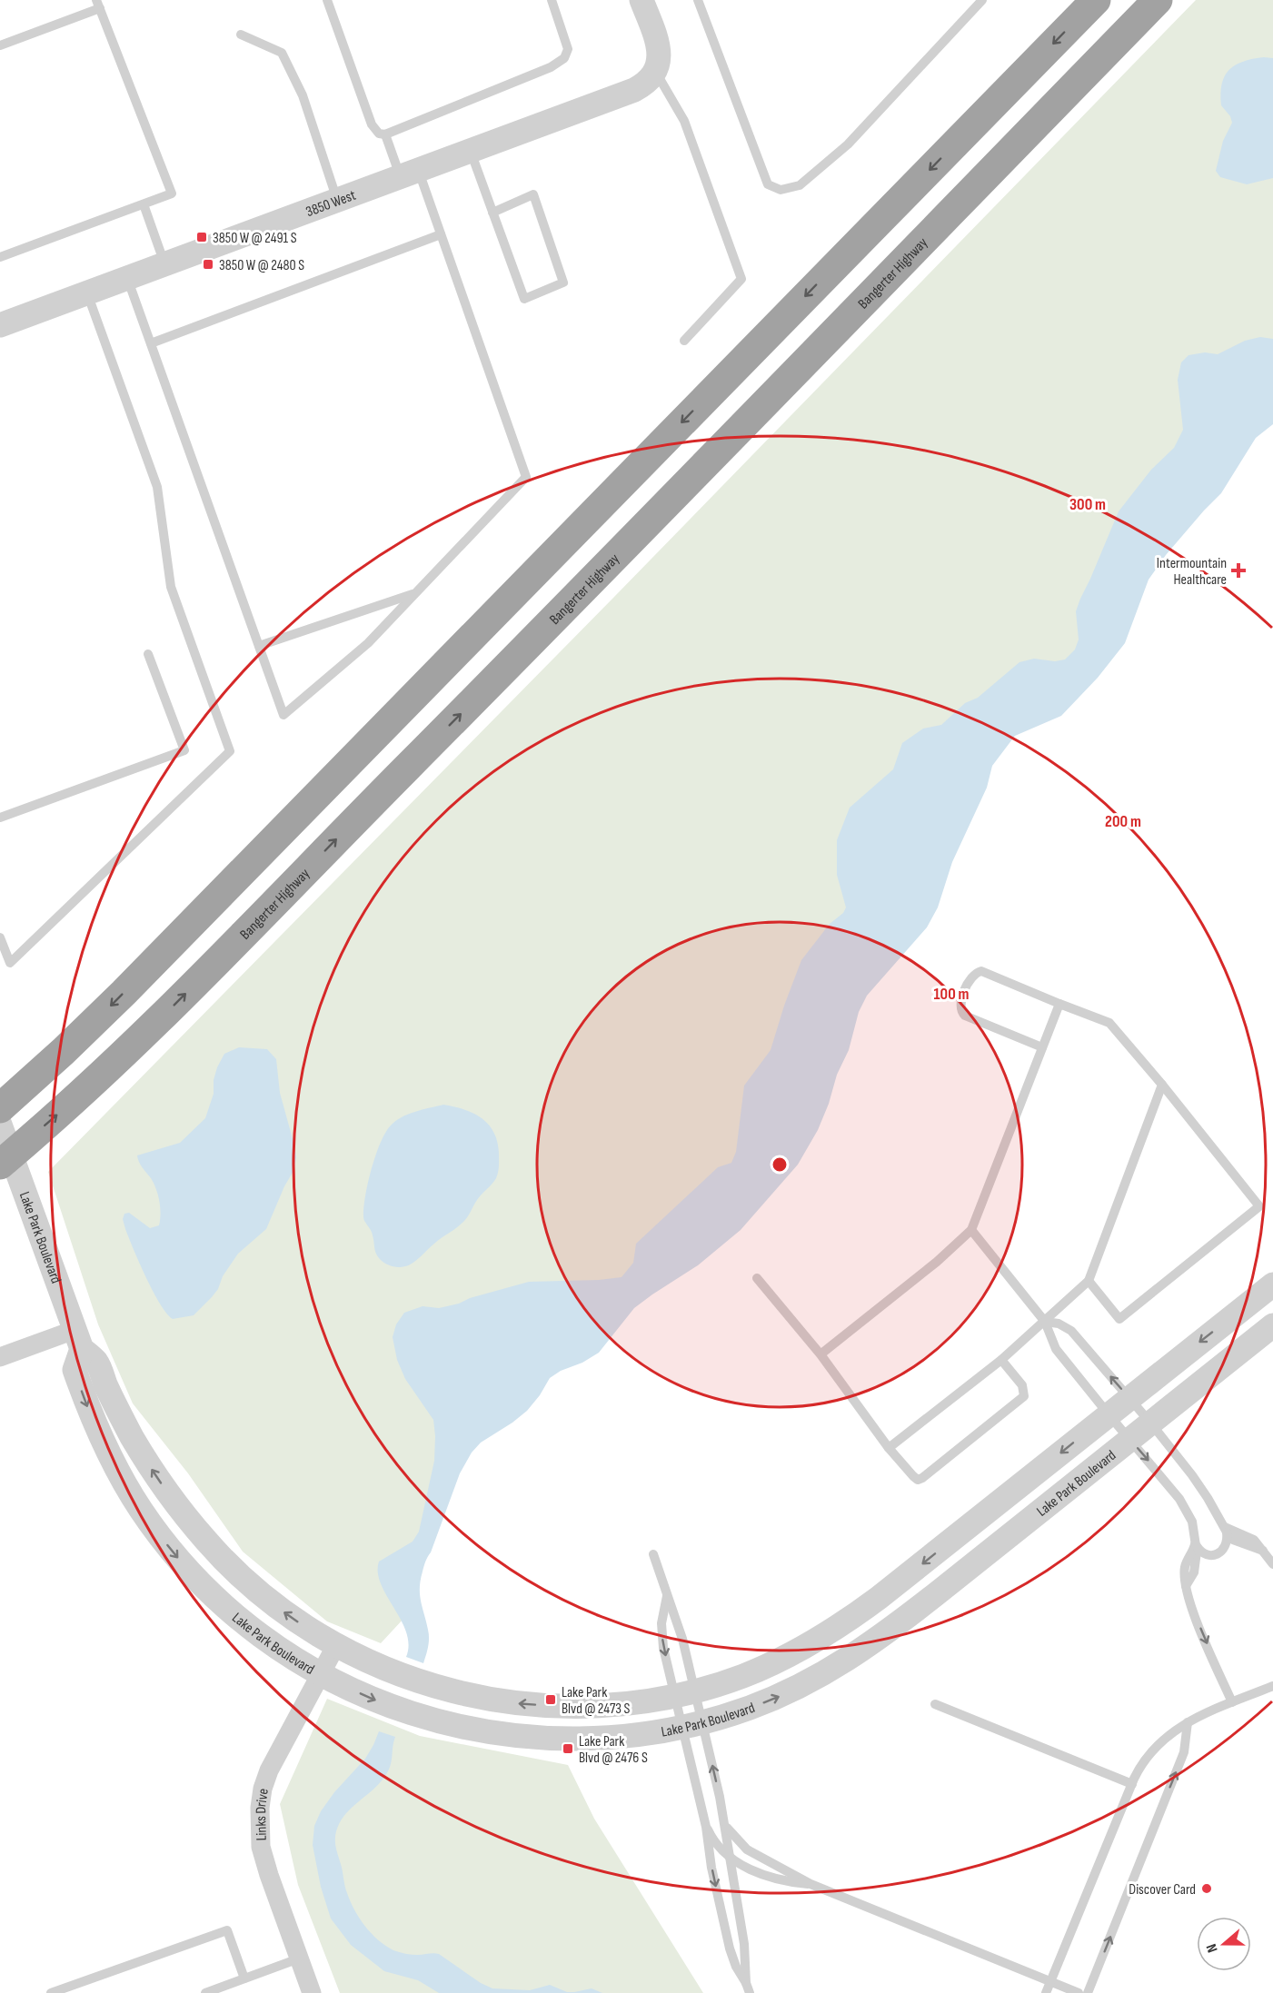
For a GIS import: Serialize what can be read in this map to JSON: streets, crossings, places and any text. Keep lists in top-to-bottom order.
{
  "streets": {
    "highway": ["Bangerter Highway"],
    "street": ["3850 West", "Lake Park Boulevard", "Links Drive"]
  },
  "crossings": [
    ["Bangerter Highway", "Lake Park Boulevard"],
    ["Lake Park Boulevard", "Links Drive"]
  ],
  "places": {
    "transit": [
      "3850 W @ 2491 S",
      "3850 W @ 2480 S",
      "Lake Park Blvd @ 2473 S",
      "Lake Park Blvd @ 2476 S"
    ],
    "health": ["Intermountain Healthcare"],
    "other": ["Discover Card"]
  },
  "north": "left",
  "rings": ["300 m", "200 m", "100 m"]
}
